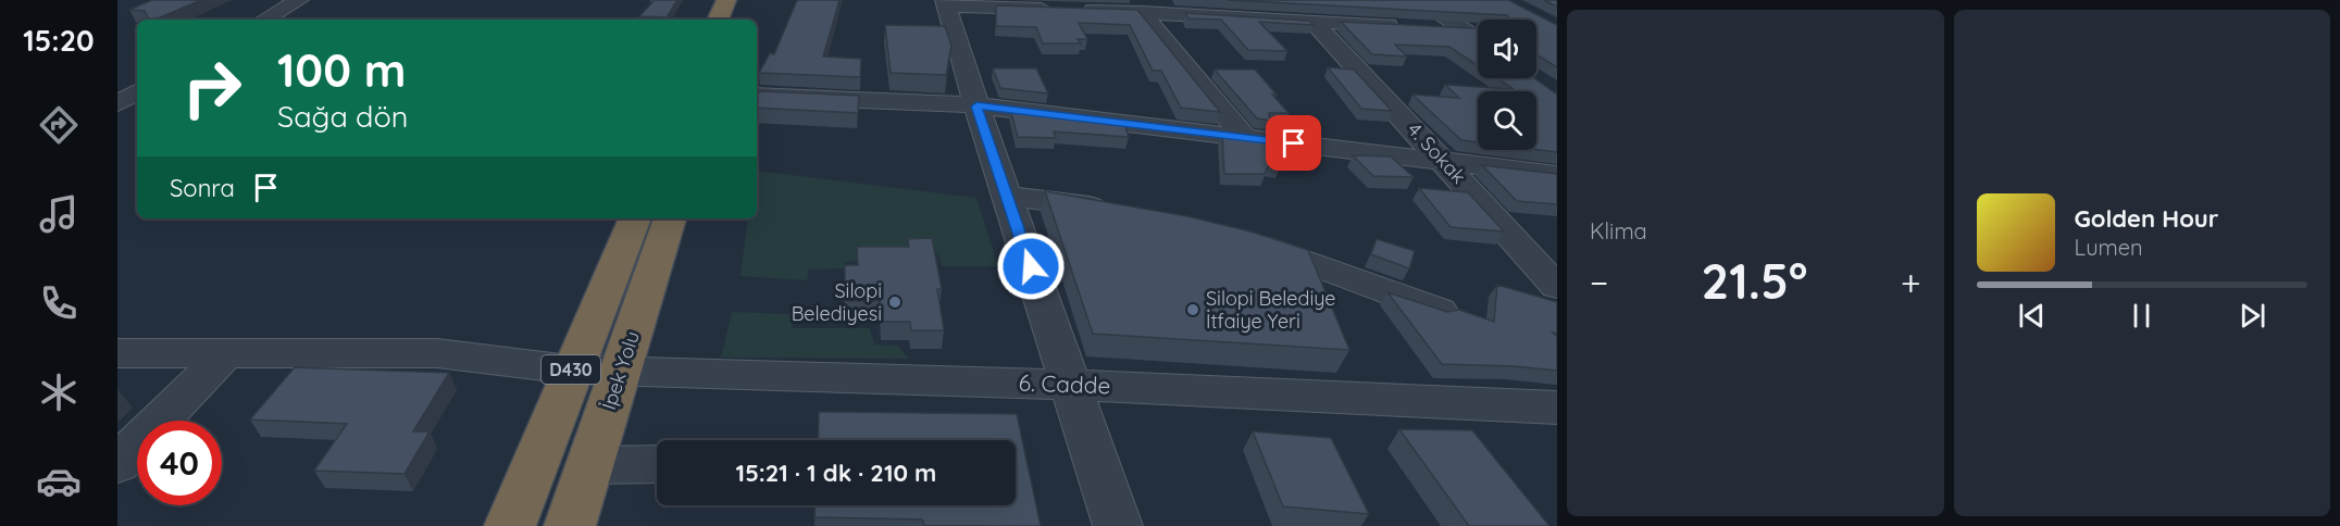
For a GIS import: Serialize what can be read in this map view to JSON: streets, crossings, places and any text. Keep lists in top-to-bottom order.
{
  "streets": {
    "highway": ["D430", "İpek Yolu"],
    "street": ["4. Sokak", "6. Cadde"]
  },
  "crossings": [
    ["D430", "6. Cadde"],
    ["İpek Yolu", "6. Cadde"]
  ],
  "places": ["Silopi Belediyesi", "Silopi Belediye İtfaiye Yeri"],
  "page": {
    "tabs": "15:20",
    "tile": "Klima",
    "turn": ["100 m", "Sağa dön"],
    "then": "Sonra",
    "song": ["Golden Hour", "Lumen"],
    "heat": ["−", "21.5°", "+"],
    "limit": "40",
    "trip": "15:21 · 1 dk · 210 m"
  }
}
